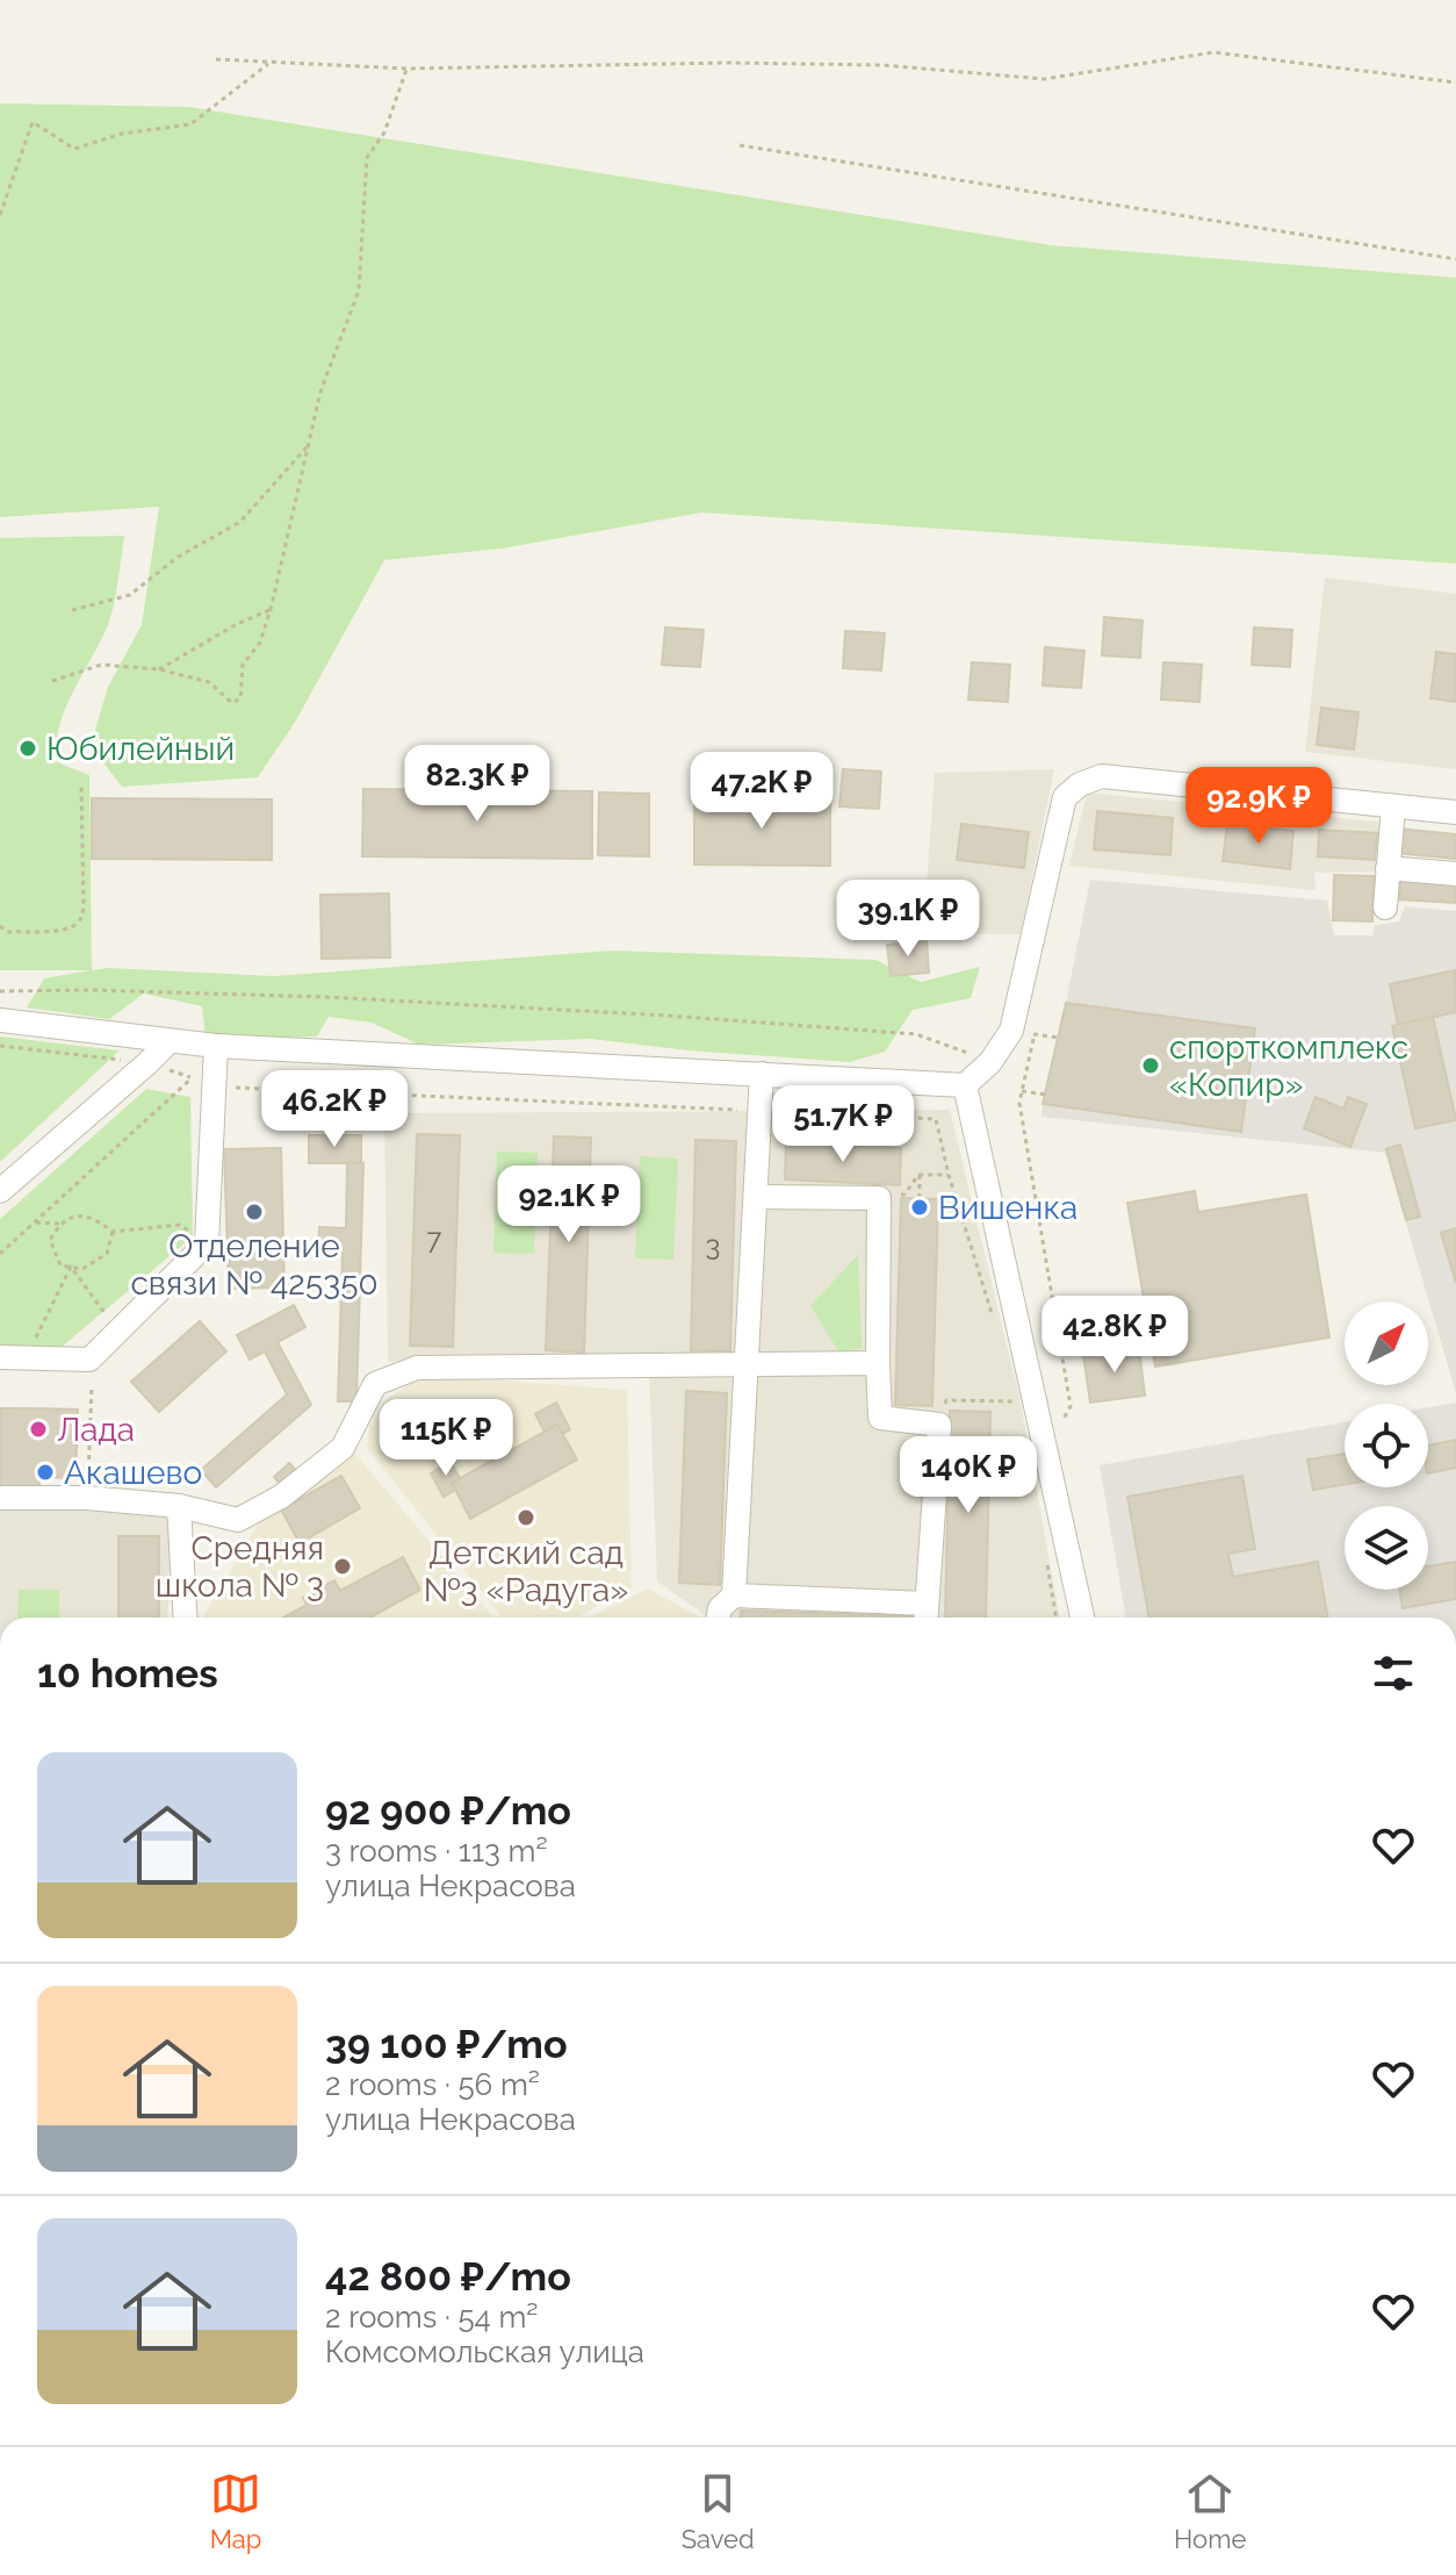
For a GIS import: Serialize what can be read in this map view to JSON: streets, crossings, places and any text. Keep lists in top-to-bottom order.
{
  "places": [
    "Юбилейный",
    "спорткомплекс «Копир»",
    "Вишенка",
    "Отделение связи № 425350",
    "Лада",
    "Акашево",
    "Детский сад №3 «Радуга»",
    "Средняя школа № 3"
  ],
  "house_numbers": ["7", "3"],
  "north": "top right",
  "page": {
    "price": [
      "82.3K ₽",
      "47.2K ₽",
      "92.9K ₽",
      "39.1K ₽",
      "46.2K ₽",
      "51.7K ₽",
      "92.1K ₽",
      "42.8K ₽",
      "115K ₽",
      "140K ₽"
    ],
    "heading": "10 homes",
    "list": [
      {
        "name": "92 900 ₽/mo",
        "note": "3 rooms · 113 m² · улица Некрасова"
      },
      {
        "name": "39 100 ₽/mo",
        "note": "2 rooms · 56 m² · улица Некрасова"
      },
      {
        "name": "42 800 ₽/mo",
        "note": "2 rooms · 54 m² · Комсомольская улица"
      }
    ],
    "tabs": ["Map", "Saved", "Home"]
  }
}
